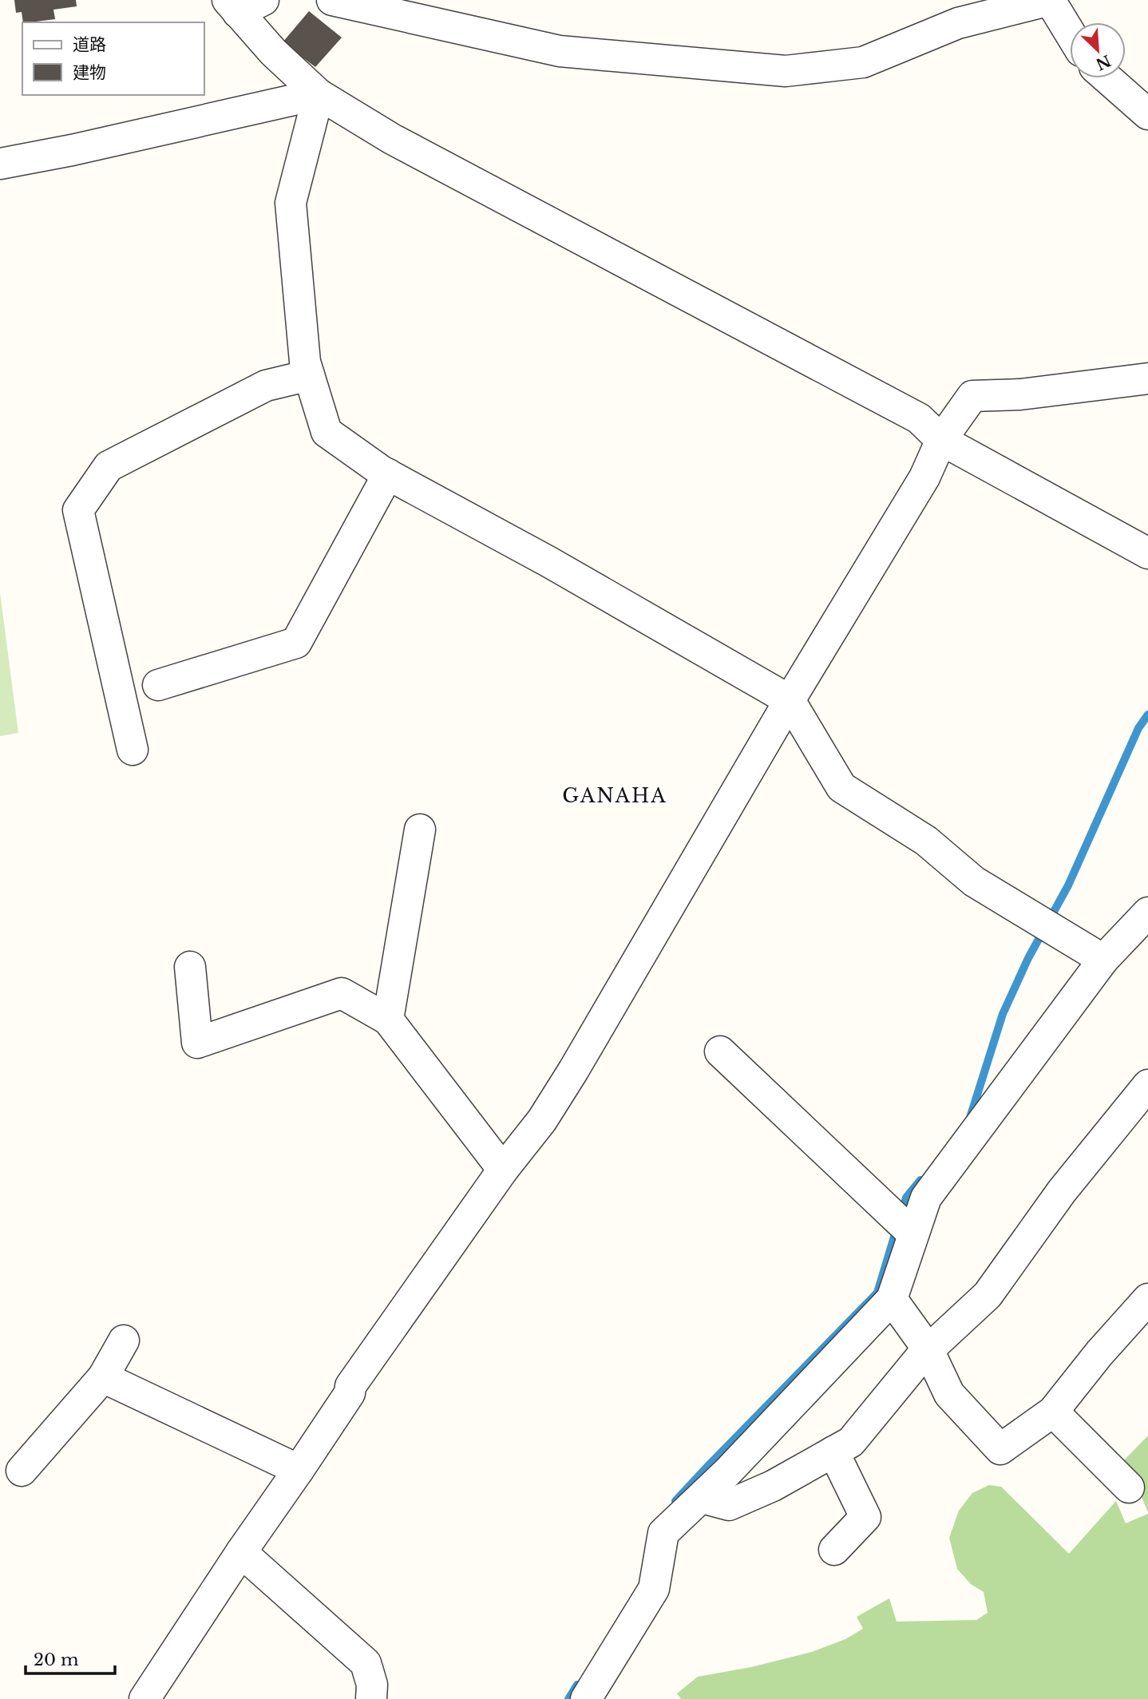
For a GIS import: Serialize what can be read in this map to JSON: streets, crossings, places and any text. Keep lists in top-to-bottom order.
{
  "districts": ["GANAHA"],
  "legend": ["道路", "建物"],
  "scale_bar": "20 m",
  "north": "bottom right"
}
